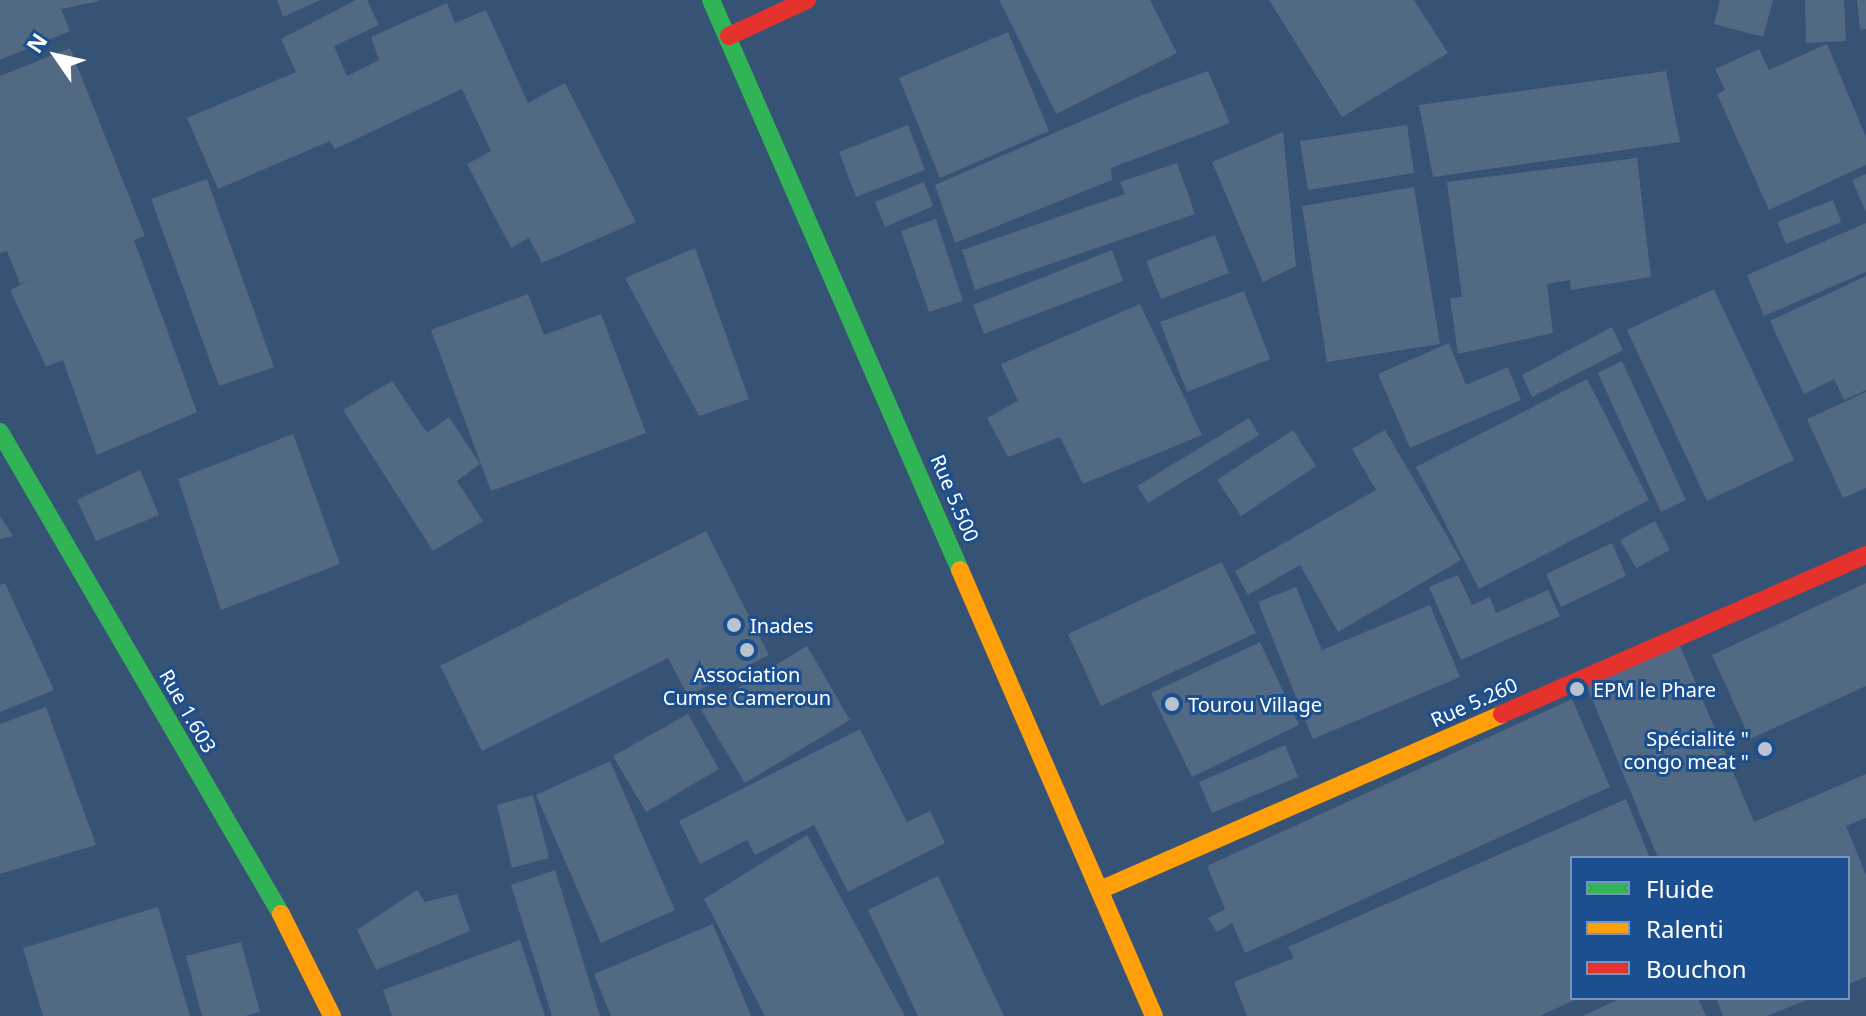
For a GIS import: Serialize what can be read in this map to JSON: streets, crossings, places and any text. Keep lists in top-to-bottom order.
{
  "streets": {
    "street": ["Rue 5.500", "Rue 5.260", "Rue 1.603"]
  },
  "crossings": [
    ["Rue 5.500", "Rue 5.260"]
  ],
  "places": [
    "Inades",
    "Association Cumse Cameroun",
    "EPM le Phare",
    "Tourou Village",
    "Spécialité \" congo meat \""
  ],
  "legend": ["Fluide", "Ralenti", "Bouchon"],
  "north": "top left"
}
